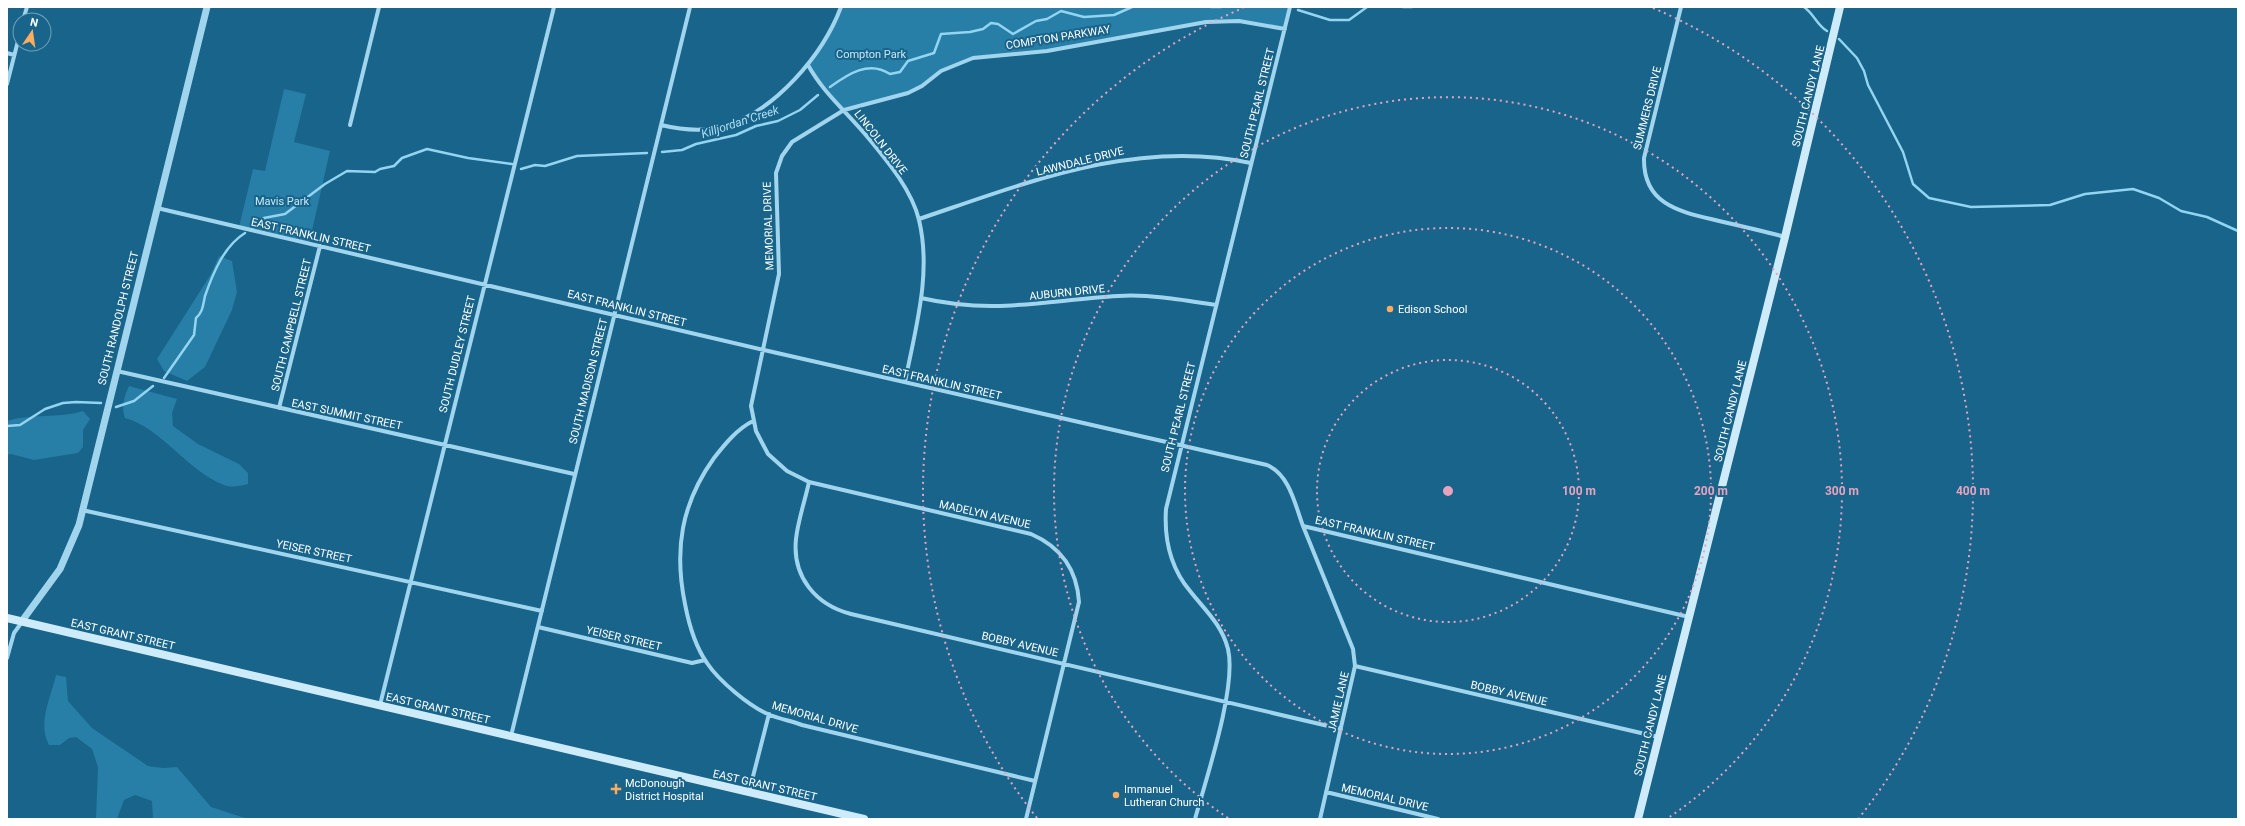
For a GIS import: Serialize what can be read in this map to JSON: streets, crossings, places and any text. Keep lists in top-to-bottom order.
{
  "streets": {
    "main road": ["SOUTH CANDY LANE", "EAST GRANT STREET"],
    "street": [
      "COMPTON PARKWAY",
      "SOUTH PEARL STREET",
      "SUMMERS DRIVE",
      "LINCOLN DRIVE",
      "LAWNDALE DRIVE",
      "MEMORIAL DRIVE",
      "EAST FRANKLIN STREET",
      "AUBURN DRIVE",
      "SOUTH RANDOLPH STREET",
      "SOUTH CAMPBELL STREET",
      "SOUTH DUDLEY STREET",
      "SOUTH MADISON STREET",
      "EAST SUMMIT STREET",
      "MADELYN AVENUE",
      "YEISER STREET",
      "BOBBY AVENUE",
      "JAMIE LANE"
    ]
  },
  "crossings": [
    ["COMPTON PARKWAY", "SOUTH PEARL STREET"],
    ["COMPTON PARKWAY", "LINCOLN DRIVE"],
    ["COMPTON PARKWAY", "MEMORIAL DRIVE"],
    ["SOUTH CANDY LANE", "SUMMERS DRIVE"],
    ["SOUTH CANDY LANE", "EAST FRANKLIN STREET"],
    ["SOUTH CANDY LANE", "BOBBY AVENUE"],
    ["SOUTH PEARL STREET", "LAWNDALE DRIVE"],
    ["SOUTH PEARL STREET", "EAST FRANKLIN STREET"],
    ["SOUTH PEARL STREET", "AUBURN DRIVE"],
    ["SOUTH PEARL STREET", "BOBBY AVENUE"],
    ["LINCOLN DRIVE", "LAWNDALE DRIVE"],
    ["LINCOLN DRIVE", "MEMORIAL DRIVE"],
    ["LINCOLN DRIVE", "EAST FRANKLIN STREET"],
    ["LINCOLN DRIVE", "AUBURN DRIVE"],
    ["MEMORIAL DRIVE", "EAST FRANKLIN STREET"],
    ["MEMORIAL DRIVE", "MADELYN AVENUE"],
    ["MEMORIAL DRIVE", "YEISER STREET"],
    ["MEMORIAL DRIVE", "JAMIE LANE"],
    ["EAST FRANKLIN STREET", "SOUTH RANDOLPH STREET"],
    ["EAST FRANKLIN STREET", "SOUTH CAMPBELL STREET"],
    ["EAST FRANKLIN STREET", "SOUTH DUDLEY STREET"],
    ["EAST FRANKLIN STREET", "SOUTH MADISON STREET"],
    ["EAST FRANKLIN STREET", "MADELYN AVENUE"],
    ["EAST FRANKLIN STREET", "JAMIE LANE"],
    ["SOUTH RANDOLPH STREET", "EAST SUMMIT STREET"],
    ["SOUTH RANDOLPH STREET", "YEISER STREET"],
    ["SOUTH RANDOLPH STREET", "EAST GRANT STREET"],
    ["SOUTH CAMPBELL STREET", "EAST SUMMIT STREET"],
    ["SOUTH DUDLEY STREET", "EAST SUMMIT STREET"],
    ["SOUTH DUDLEY STREET", "YEISER STREET"],
    ["SOUTH DUDLEY STREET", "EAST GRANT STREET"],
    ["SOUTH MADISON STREET", "EAST SUMMIT STREET"],
    ["SOUTH MADISON STREET", "YEISER STREET"],
    ["SOUTH MADISON STREET", "EAST GRANT STREET"],
    ["MADELYN AVENUE", "BOBBY AVENUE"],
    ["BOBBY AVENUE", "JAMIE LANE"]
  ],
  "water": ["Killjordan Creek"],
  "parks": ["Compton Park", "Mavis Park"],
  "places": {
    "other": ["Edison School", "Immanuel Lutheran Church"],
    "health": ["McDonough District Hospital"]
  },
  "north": "top",
  "rings": [
    "100 m",
    "200 m",
    "300 m",
    "400 m"
  ]
}
